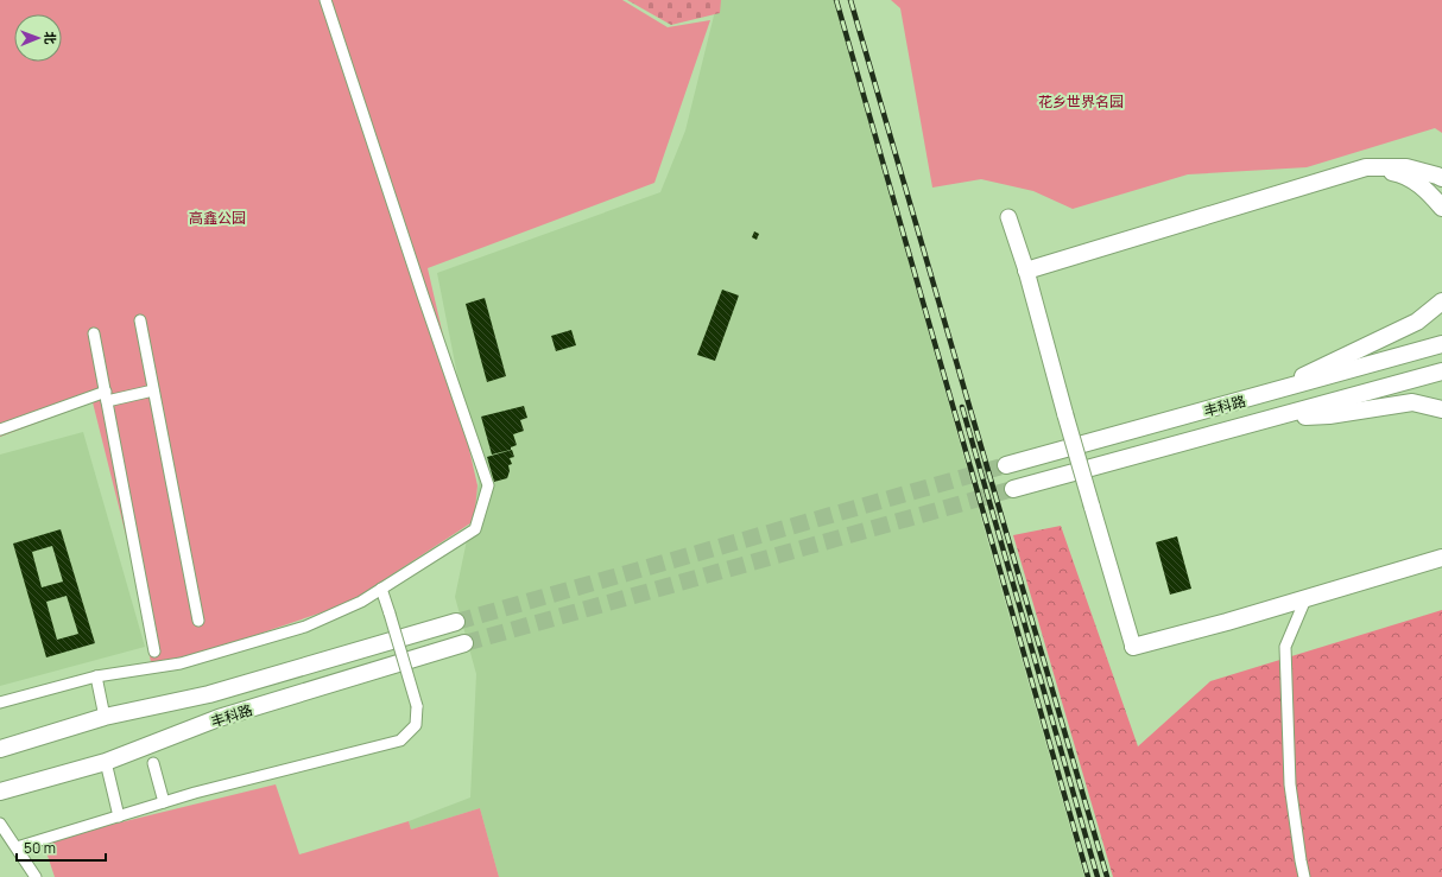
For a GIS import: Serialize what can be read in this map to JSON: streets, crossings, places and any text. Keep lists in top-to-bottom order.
{
  "streets": {
    "main road": ["丰科路"]
  },
  "parks": ["花乡世界名园", "高鑫公园"],
  "scale_bar": "50 m",
  "north": "right"
}
